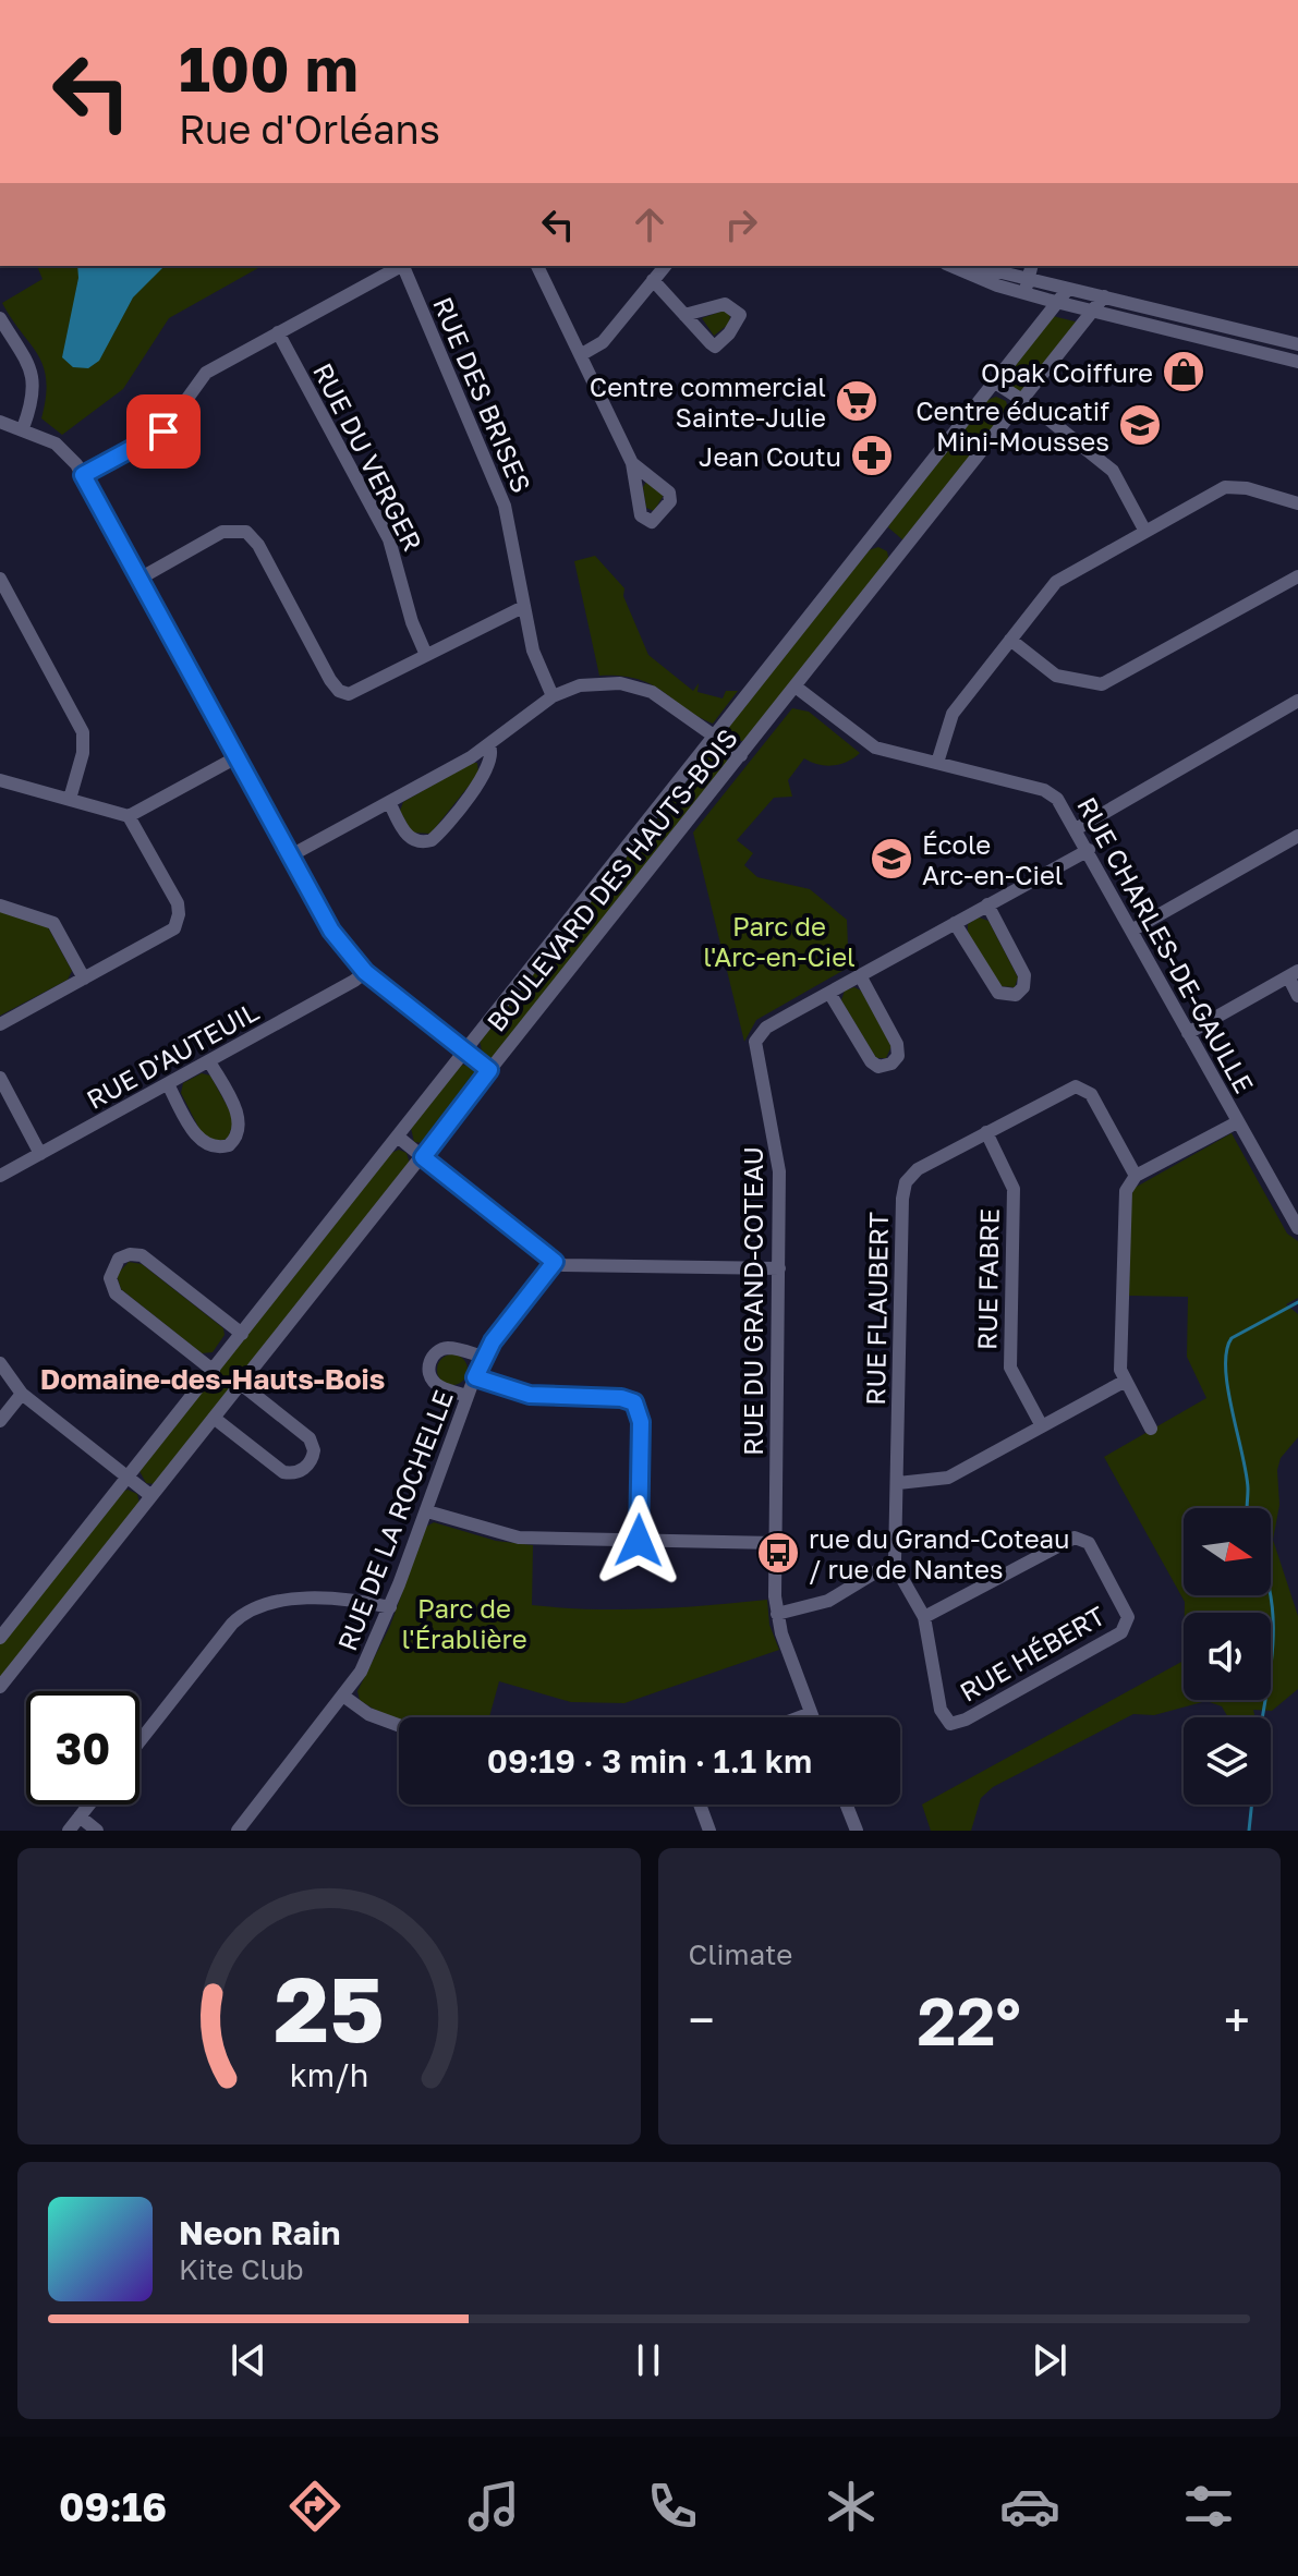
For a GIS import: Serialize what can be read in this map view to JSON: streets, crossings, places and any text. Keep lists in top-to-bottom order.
{
  "streets": {
    "street": [
      "RUE DES BRISES",
      "RUE DU VERGER",
      "BOULEVARD DES HAUTS-BOIS",
      "RUE CHARLES-DE-GAULLE",
      "RUE D'AUTEUIL",
      "RUE FABRE",
      "RUE DU GRAND-COTEAU",
      "RUE FLAUBERT",
      "RUE DE LA ROCHELLE",
      "RUE HÉBERT"
    ]
  },
  "crossings": [
    ["BOULEVARD DES HAUTS-BOIS", "RUE CHARLES-DE-GAULLE"],
    ["RUE CHARLES-DE-GAULLE", "RUE DU GRAND-COTEAU"],
    ["RUE FABRE", "RUE FLAUBERT"],
    ["RUE FLAUBERT", "RUE HÉBERT"]
  ],
  "districts": ["Domaine-des-Hauts-Bois"],
  "parks": ["Parc de l'Arc-en-Ciel", "Parc de l'Érablière"],
  "places": {
    "shop": ["Opak Coiffure"],
    "supermarket": ["Centre commercial Sainte-Julie"],
    "school or university": ["Centre éducatif Mini-Mousses", "École Arc-en-Ciel"],
    "pharmacy": ["Jean Coutu"],
    "bus stop": ["rue du Grand-Coteau / rue de Nantes"]
  },
  "north": "right",
  "page": {
    "turn": ["100 m", "Rue d'Orléans"],
    "limit": "30",
    "trip": "09:19 · 3 min · 1.1 km",
    "tile": "Climate",
    "heat": ["−", "22°", "+"],
    "song": ["Neon Rain", "Kite Club"],
    "tabs": "09:16",
    "gauge": ["25", "km/h"]
  }
}
